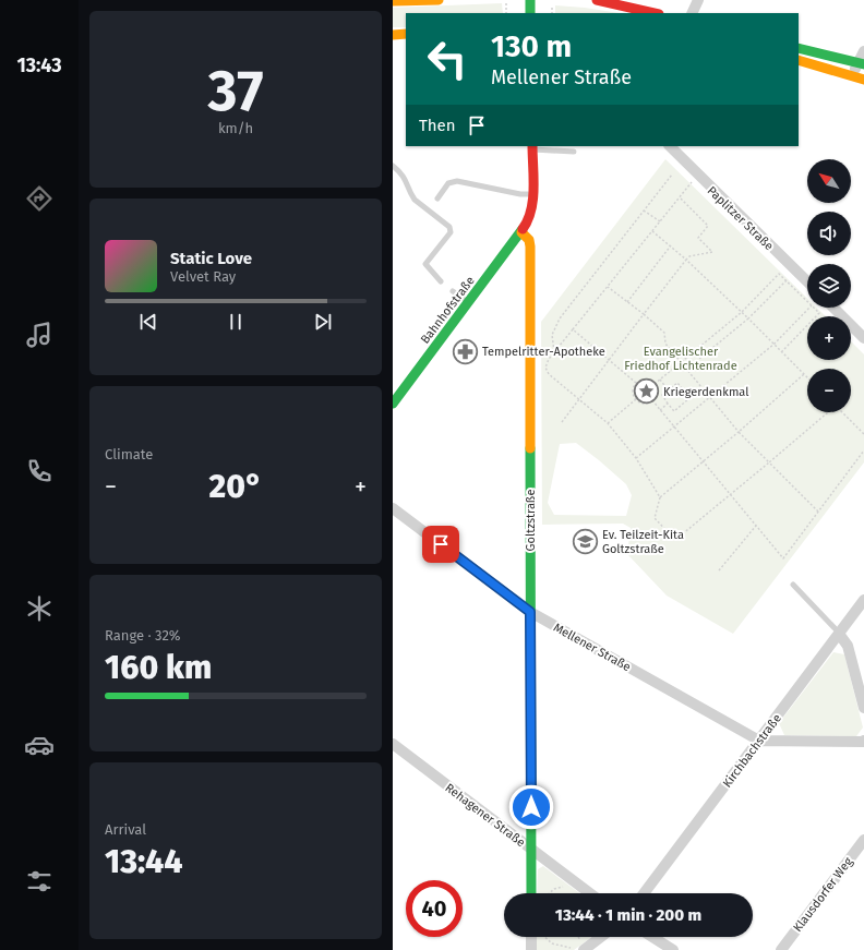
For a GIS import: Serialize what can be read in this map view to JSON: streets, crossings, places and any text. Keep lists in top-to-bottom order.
{
  "streets": {
    "street": [
      "Paplitzer Straße",
      "Bahnhofstraße",
      "Goltzstraße",
      "Mellener Straße",
      "Kirchbachstraße",
      "Rehagener Straße",
      "Klausdorfer Weg"
    ]
  },
  "crossings": [
    ["Bahnhofstraße", "Goltzstraße"],
    ["Goltzstraße", "Mellener Straße"],
    ["Goltzstraße", "Rehagener Straße"],
    ["Mellener Straße", "Kirchbachstraße"]
  ],
  "parks": ["Evangelischer Friedhof Lichtenrade"],
  "places": {
    "pharmacy": ["Tempelritter-Apotheke"],
    "place": ["Kriegerdenkmal"],
    "school or university": ["Ev. Teilzeit-Kita Goltzstraße"]
  },
  "north": "top left",
  "page": {
    "tabs": "13:43",
    "tile": [
      ["37", "km/h"],
      "Climate",
      ["Range · 32%", "160 km"],
      ["Arrival", "13:44"]
    ],
    "turn": ["130 m", "Mellener Straße"],
    "then": "Then",
    "map_buttons": ["+", "−"],
    "song": ["Static Love", "Velvet Ray"],
    "heat": ["−", "20°", "+"],
    "limit": "40",
    "trip": "13:44 · 1 min · 200 m"
  }
}
